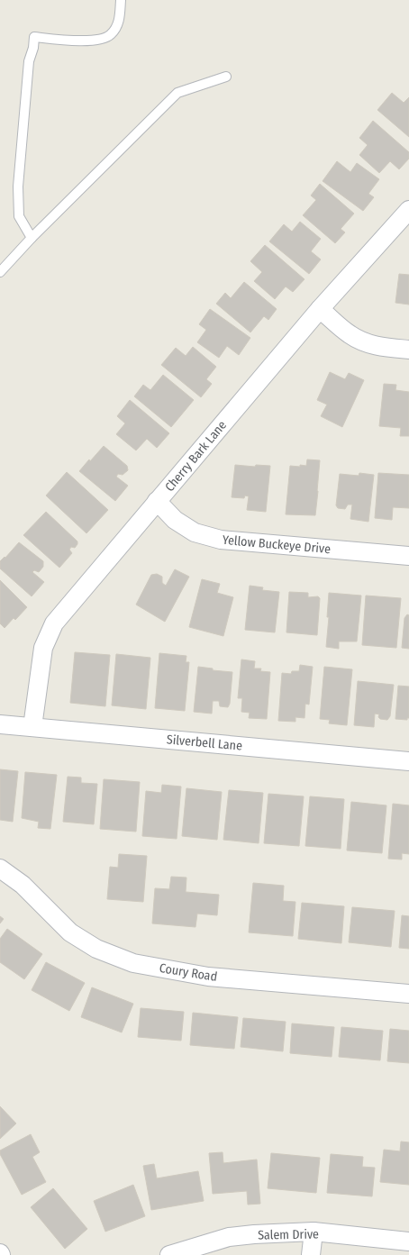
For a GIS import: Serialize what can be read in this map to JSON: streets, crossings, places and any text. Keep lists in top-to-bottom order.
{
  "streets": {
    "street": [
      "Cherry Bark Lane",
      "Yellow Buckeye Drive",
      "Silverbell Lane",
      "Coury Road",
      "Salem Drive"
    ]
  },
  "crossings": [
    ["Cherry Bark Lane", "Yellow Buckeye Drive"],
    ["Cherry Bark Lane", "Silverbell Lane"]
  ]
}
